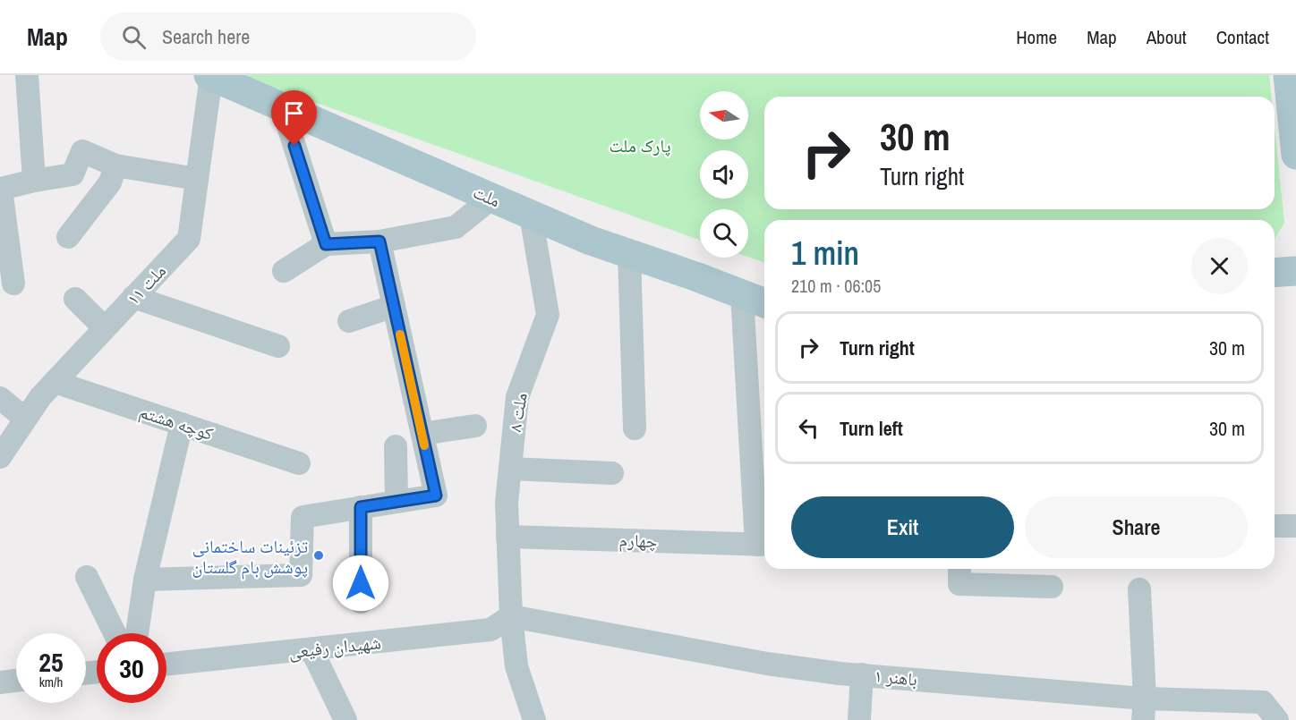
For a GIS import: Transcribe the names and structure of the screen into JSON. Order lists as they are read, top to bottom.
{
  "streets": {
    "main road": ["ملت"],
    "street": [
      "۱۱ ملت",
      "۸ ملت",
      "کوچه هشتم",
      "چهارم",
      "شهیدان رفیعی",
      "باهنر ۱"
    ]
  },
  "crossings": [
    ["ملت", "۱۱ ملت"],
    ["ملت", "۸ ملت"],
    ["۱۱ ملت", "کوچه هشتم"],
    ["۸ ملت", "چهارم"],
    ["۸ ملت", "شهیدان رفیعی"],
    ["۸ ملت", "باهنر ۱"],
    ["شهیدان رفیعی", "باهنر ۱"]
  ],
  "parks": ["پارک ملت"],
  "places": ["تزئینات ساختمانی پوشش بام گلستان"],
  "north": "left",
  "page": {
    "header": "Map",
    "search": "Search here",
    "nav": [
      "Home",
      "Map",
      "About",
      "Contact"
    ],
    "turn": ["30 m", "Turn right"],
    "heading": ["1 min", "210 m · 06:05"],
    "list": [
      {
        "name": "Turn right",
        "value": "30 m"
      },
      {
        "name": "Turn left",
        "value": "30 m"
      }
    ],
    "buttons": ["Exit", "Share"],
    "speed": "25 km/h",
    "limit": "30"
  }
}
